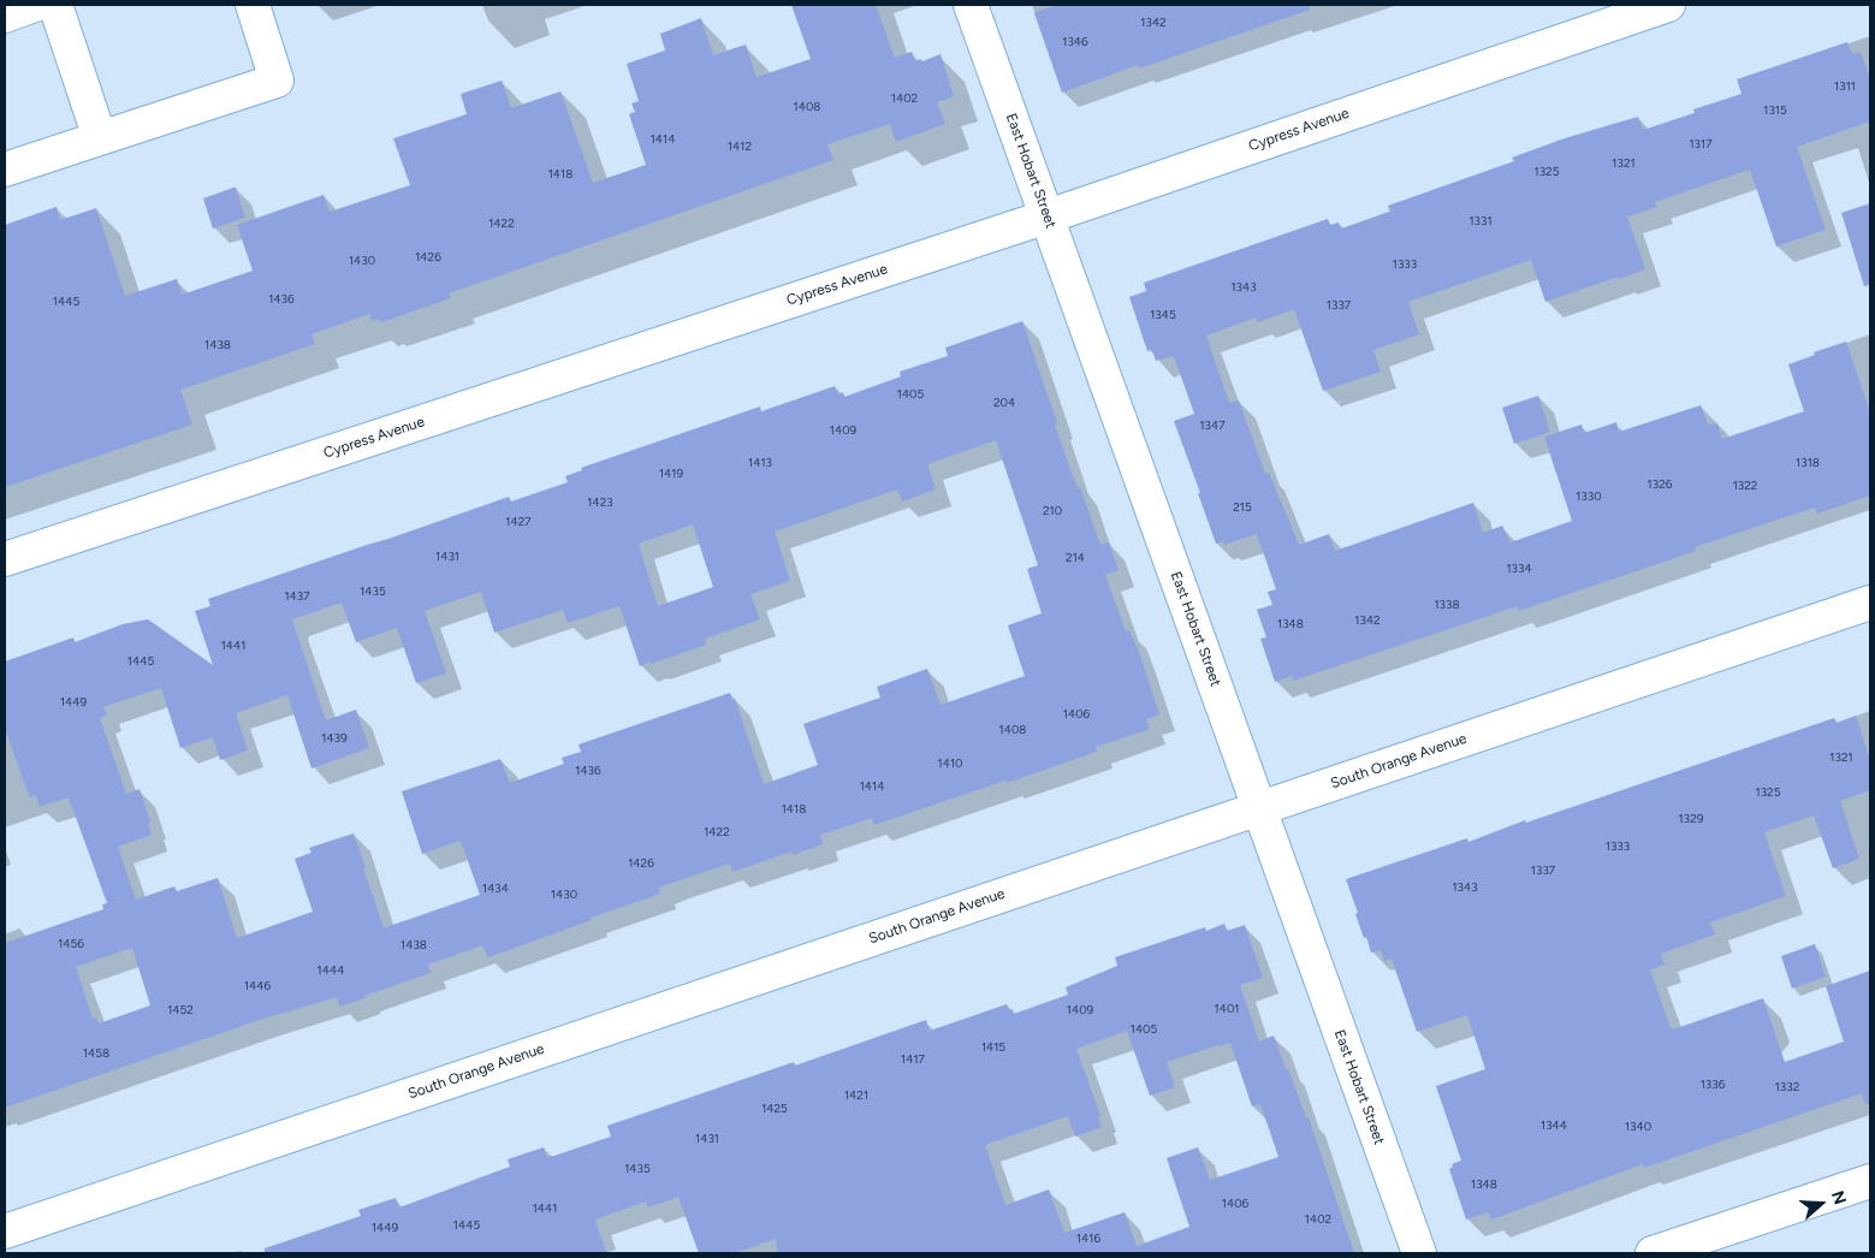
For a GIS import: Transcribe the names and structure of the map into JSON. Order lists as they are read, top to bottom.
{
  "streets": {
    "street": ["Cypress Avenue", "East Hobart Street", "South Orange Avenue"]
  },
  "crossings": [
    ["Cypress Avenue", "East Hobart Street"],
    ["East Hobart Street", "South Orange Avenue"]
  ],
  "house_numbers": [
    "1342",
    "1346",
    "1311",
    "1402",
    "1408",
    "1315",
    "1414",
    "1317",
    "1412",
    "1321",
    "1325",
    "1418",
    "1331",
    "1422",
    "1426",
    "1430",
    "1333",
    "1343",
    "1436",
    "1445",
    "1337",
    "1345",
    "1438",
    "1405",
    "204",
    "1347",
    "1409",
    "1413",
    "1318",
    "1419",
    "1326",
    "1322",
    "1330",
    "1423",
    "215",
    "210",
    "1427",
    "1431",
    "214",
    "1334",
    "1435",
    "1437",
    "1338",
    "1342",
    "1348",
    "1441",
    "1445",
    "1449",
    "1406",
    "1408",
    "1439",
    "1321",
    "1410",
    "1436",
    "1414",
    "1325",
    "1418",
    "1329",
    "1422",
    "1333",
    "1426",
    "1337",
    "1343",
    "1434",
    "1430",
    "1456",
    "1438",
    "1444",
    "1446",
    "1401",
    "1452",
    "1409",
    "1405",
    "1415",
    "1458",
    "1417",
    "1336",
    "1332",
    "1421",
    "1425",
    "1344",
    "1340",
    "1431",
    "1435",
    "1348",
    "1406",
    "1441",
    "1402",
    "1445",
    "1449",
    "1416"
  ],
  "north": "right"
}
